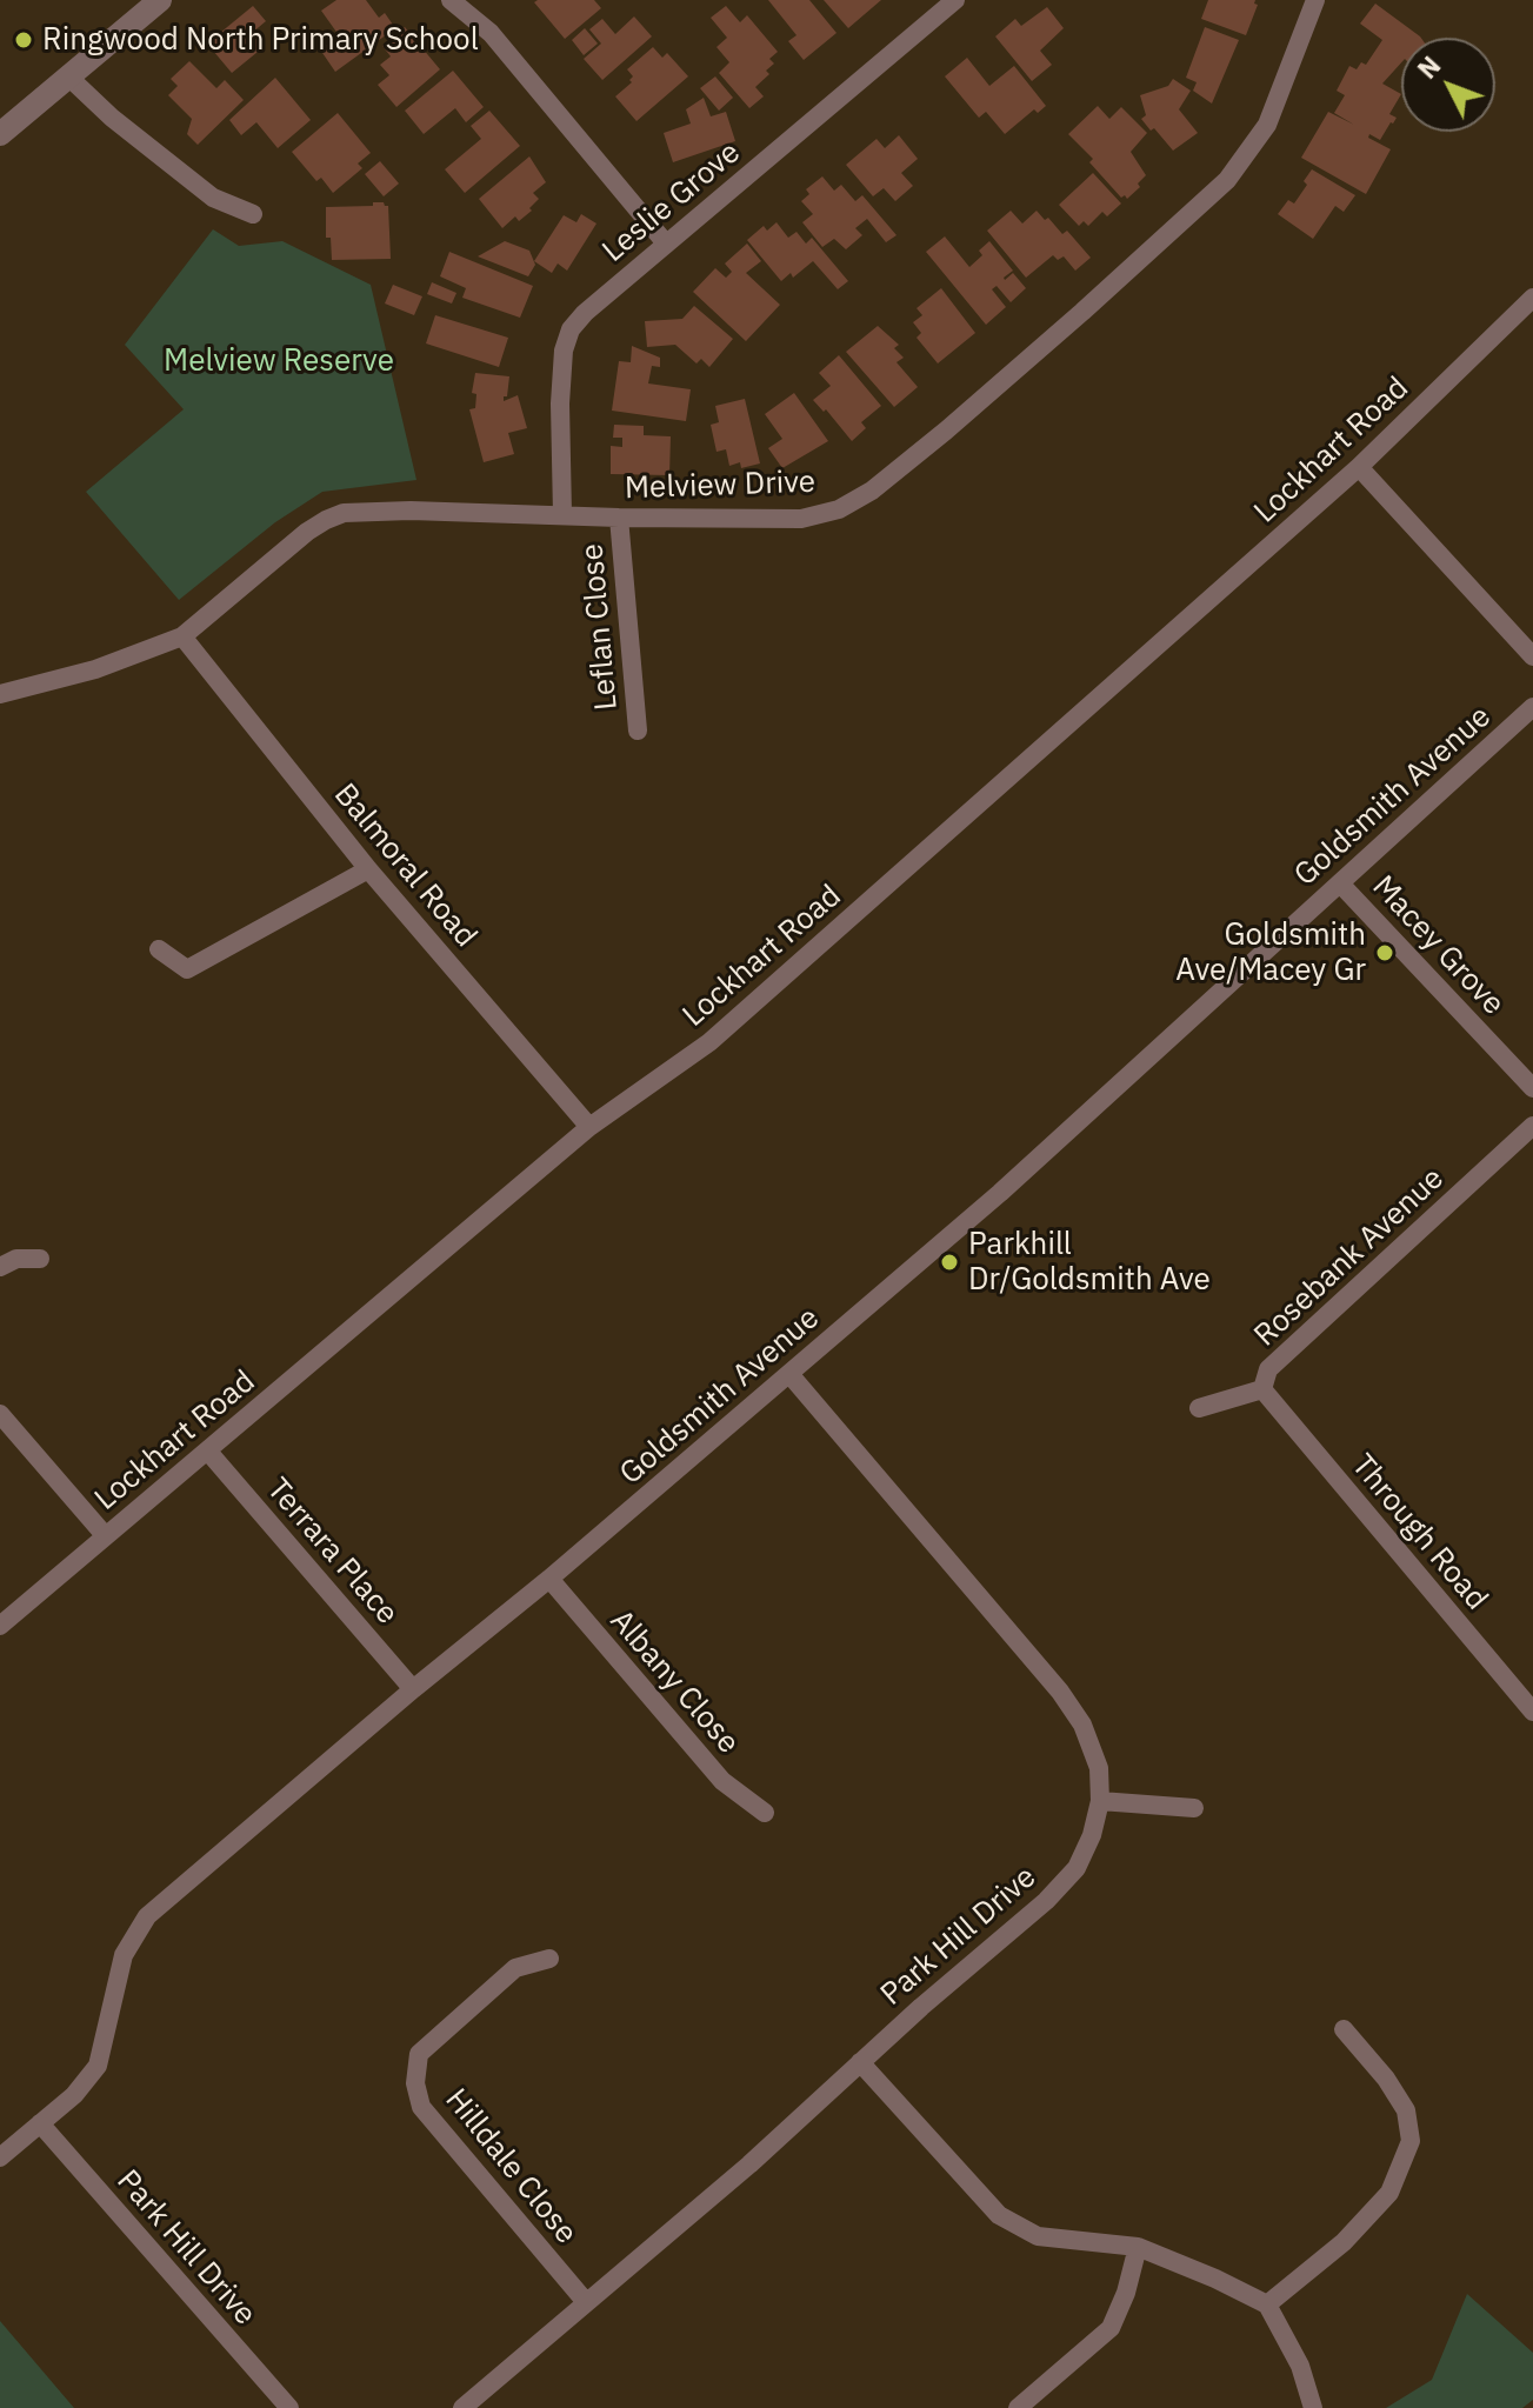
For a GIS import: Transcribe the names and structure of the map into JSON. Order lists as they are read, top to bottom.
{
  "streets": {
    "street": [
      "Leslie Grove",
      "Lockhart Road",
      "Melview Drive",
      "Leflan Close",
      "Goldsmith Avenue",
      "Balmoral Road",
      "Macey Grove",
      "Rosebank Avenue",
      "Through Road",
      "Terrara Place",
      "Albany Close",
      "Park Hill Drive",
      "Hilldale Close"
    ]
  },
  "crossings": [
    ["Leslie Grove", "Melview Drive"],
    ["Lockhart Road", "Balmoral Road"],
    ["Lockhart Road", "Terrara Place"],
    ["Melview Drive", "Leflan Close"],
    ["Melview Drive", "Balmoral Road"],
    ["Goldsmith Avenue", "Macey Grove"],
    ["Goldsmith Avenue", "Terrara Place"],
    ["Goldsmith Avenue", "Albany Close"],
    ["Goldsmith Avenue", "Park Hill Drive"],
    ["Rosebank Avenue", "Through Road"],
    ["Park Hill Drive", "Hilldale Close"]
  ],
  "parks": ["Melview Reserve"],
  "places": ["Ringwood North Primary School", "Goldsmith Ave/Macey Gr", "Parkhill Dr/Goldsmith Ave"],
  "north": "top left"
}
